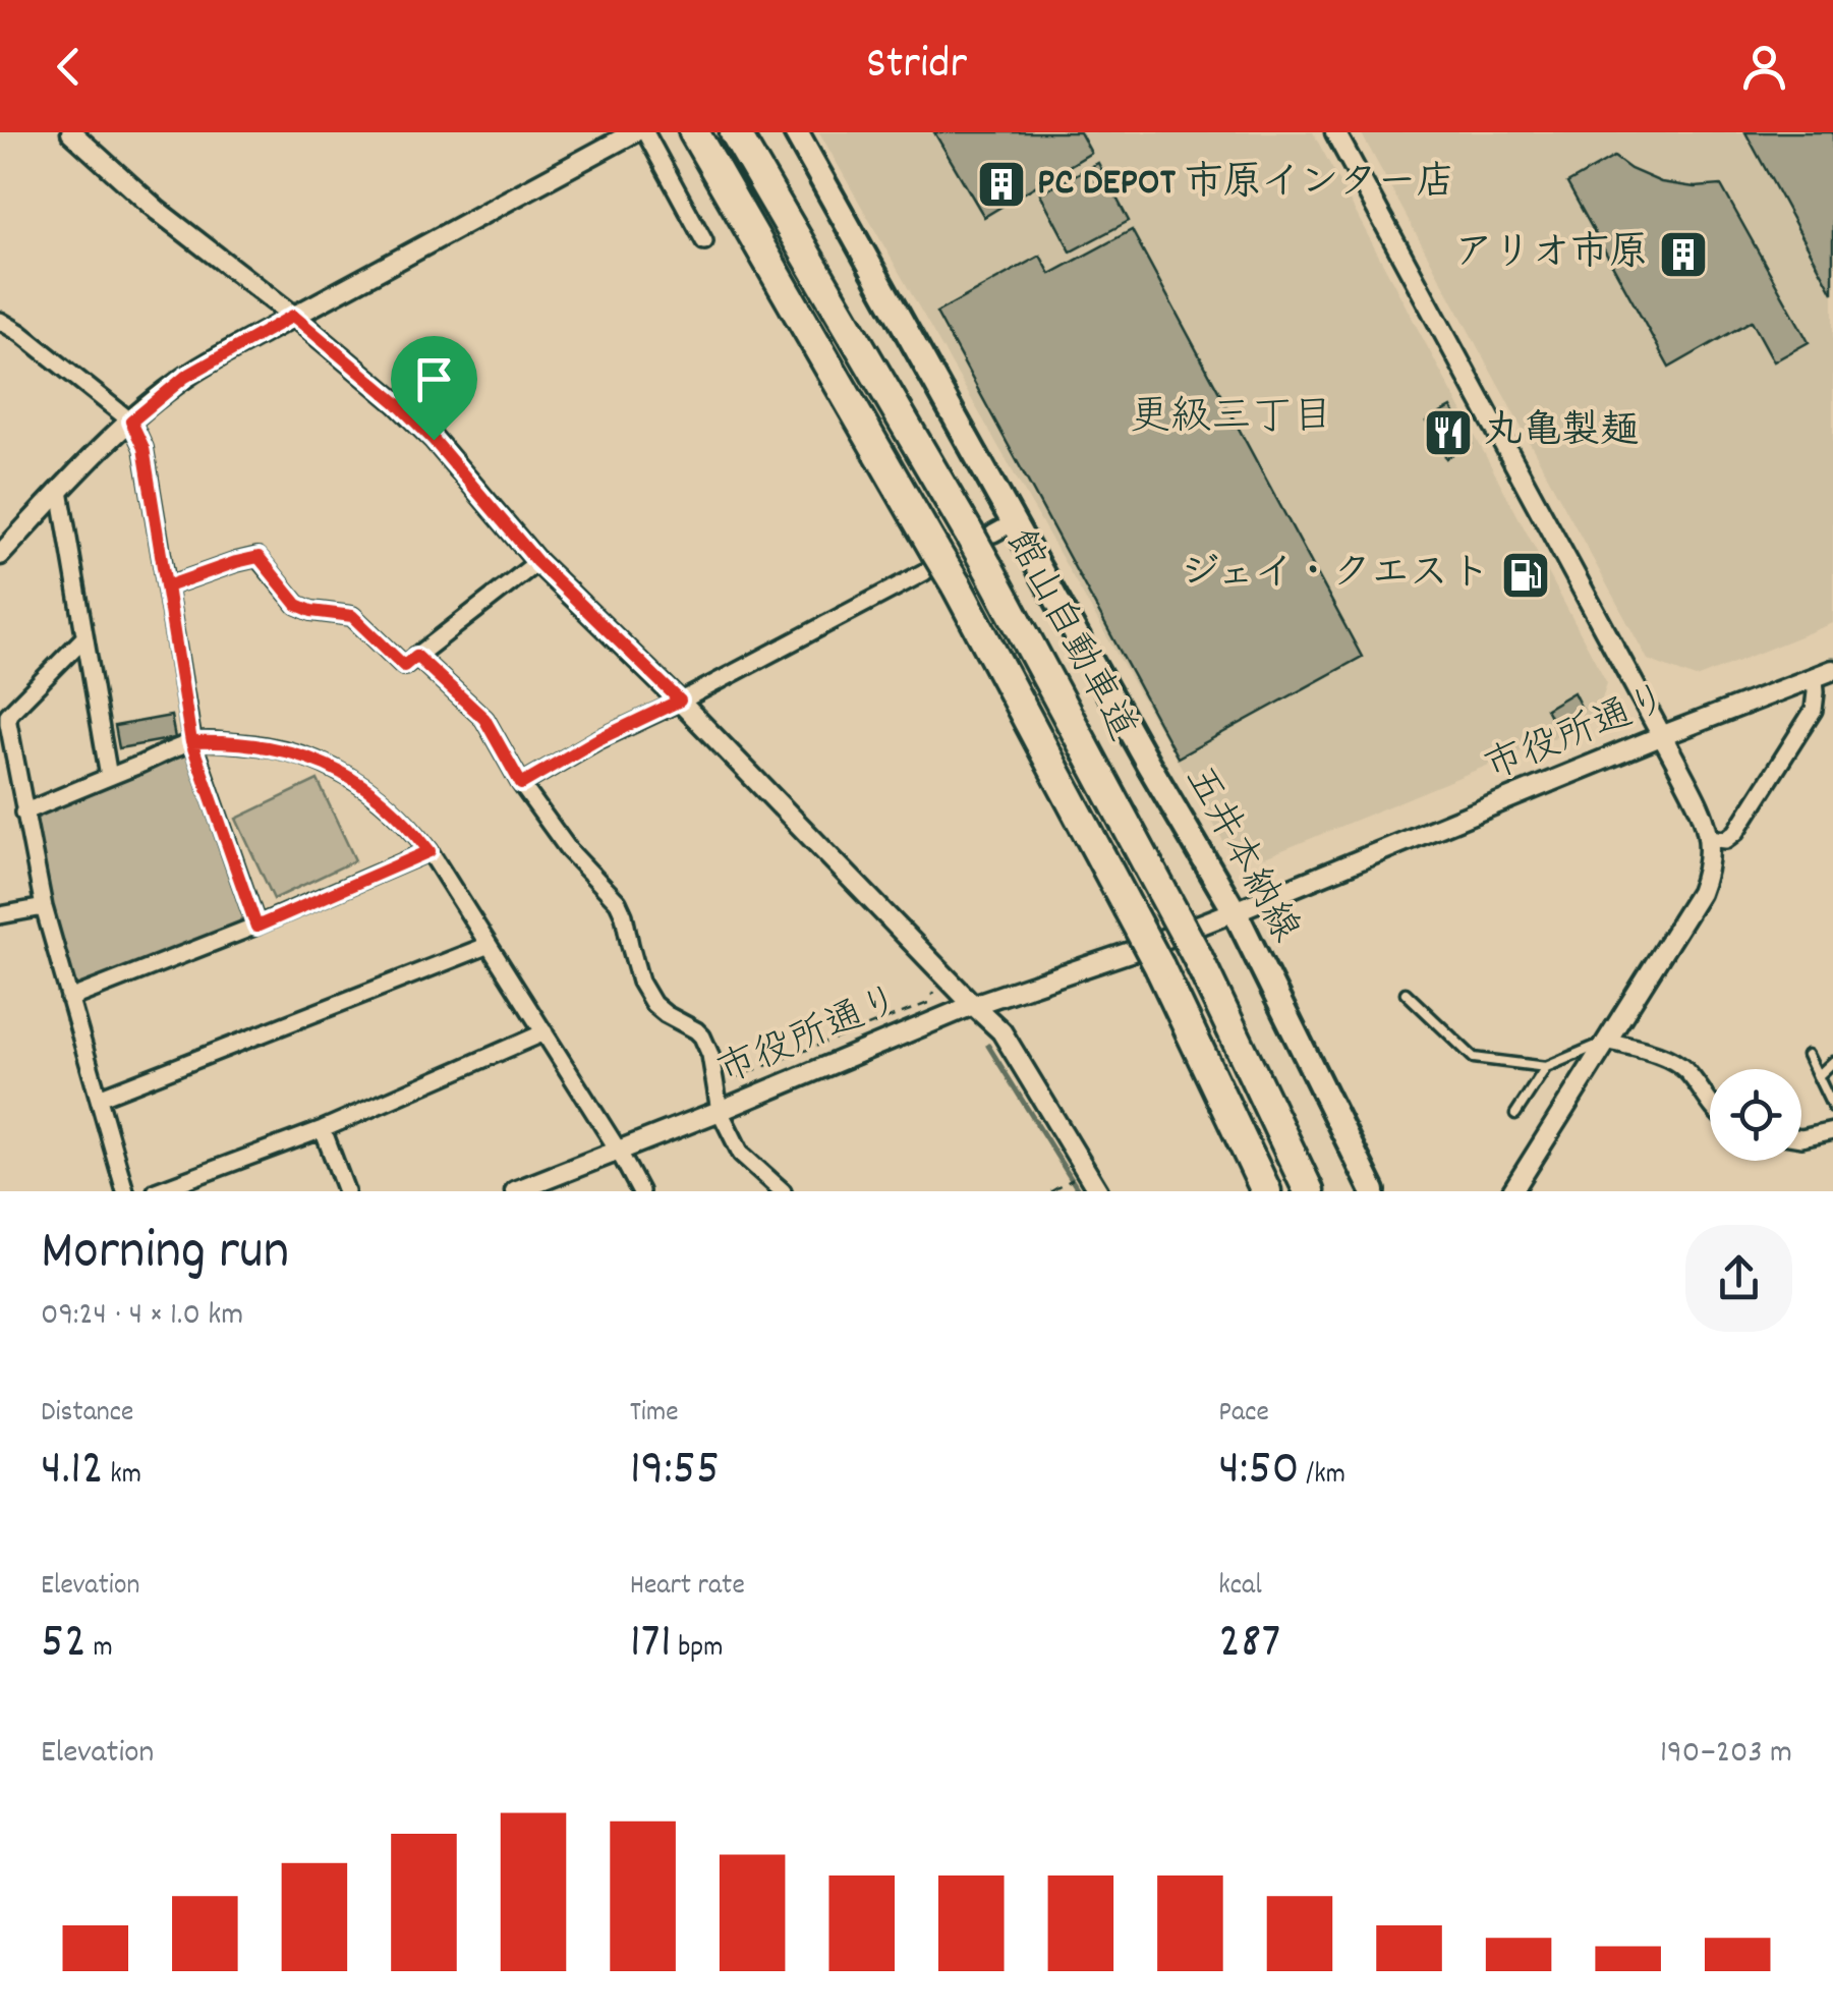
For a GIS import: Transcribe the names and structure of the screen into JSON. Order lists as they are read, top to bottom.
{
  "streets": {
    "highway": ["館山自動車道"],
    "main road": ["五井本納線"],
    "street": ["市役所通り"]
  },
  "crossings": [
    ["館山自動車道", "五井本納線"],
    ["市役所通り", "五井本納線"]
  ],
  "districts": ["更級三丁目"],
  "places": {
    "building": ["PC DEPOT 市原インター店", "アリオ市原"],
    "restaurant": ["丸亀製麺"],
    "fuel station": ["ジェイ・クエスト"]
  },
  "page": {
    "header": "Stridr",
    "heading": ["Morning run", "09:24 · 4 × 1.0 km"],
    "stats": [
      ["Distance", "4.12 km"],
      ["Time", "19:55"],
      ["Pace", "4:50 /km"],
      ["Elevation", "52 m"],
      ["Heart rate", "171 bpm"],
      ["kcal", "287"]
    ],
    "chart": ["Elevation", "190–203 m"]
  }
}
